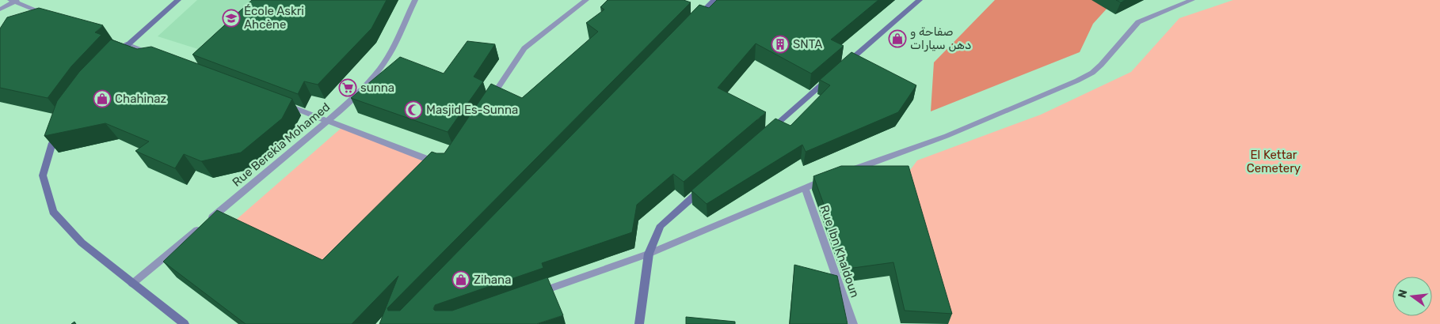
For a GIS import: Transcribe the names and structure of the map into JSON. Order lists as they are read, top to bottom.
{
  "streets": {
    "street": ["Rue Berekia Mohamed", "Rue Ibn Khaldoun"]
  },
  "parks": ["El Kettar Cemetery"],
  "places": {
    "school or university": ["École Askri Ahcène"],
    "shop": ["صفاحة و دهن سيارات", "Chahinaz", "Zihana"],
    "building": ["SNTA"],
    "supermarket": ["sunna"],
    "mosque": ["Masjid Es-Sunna"]
  },
  "north": "left"
}
